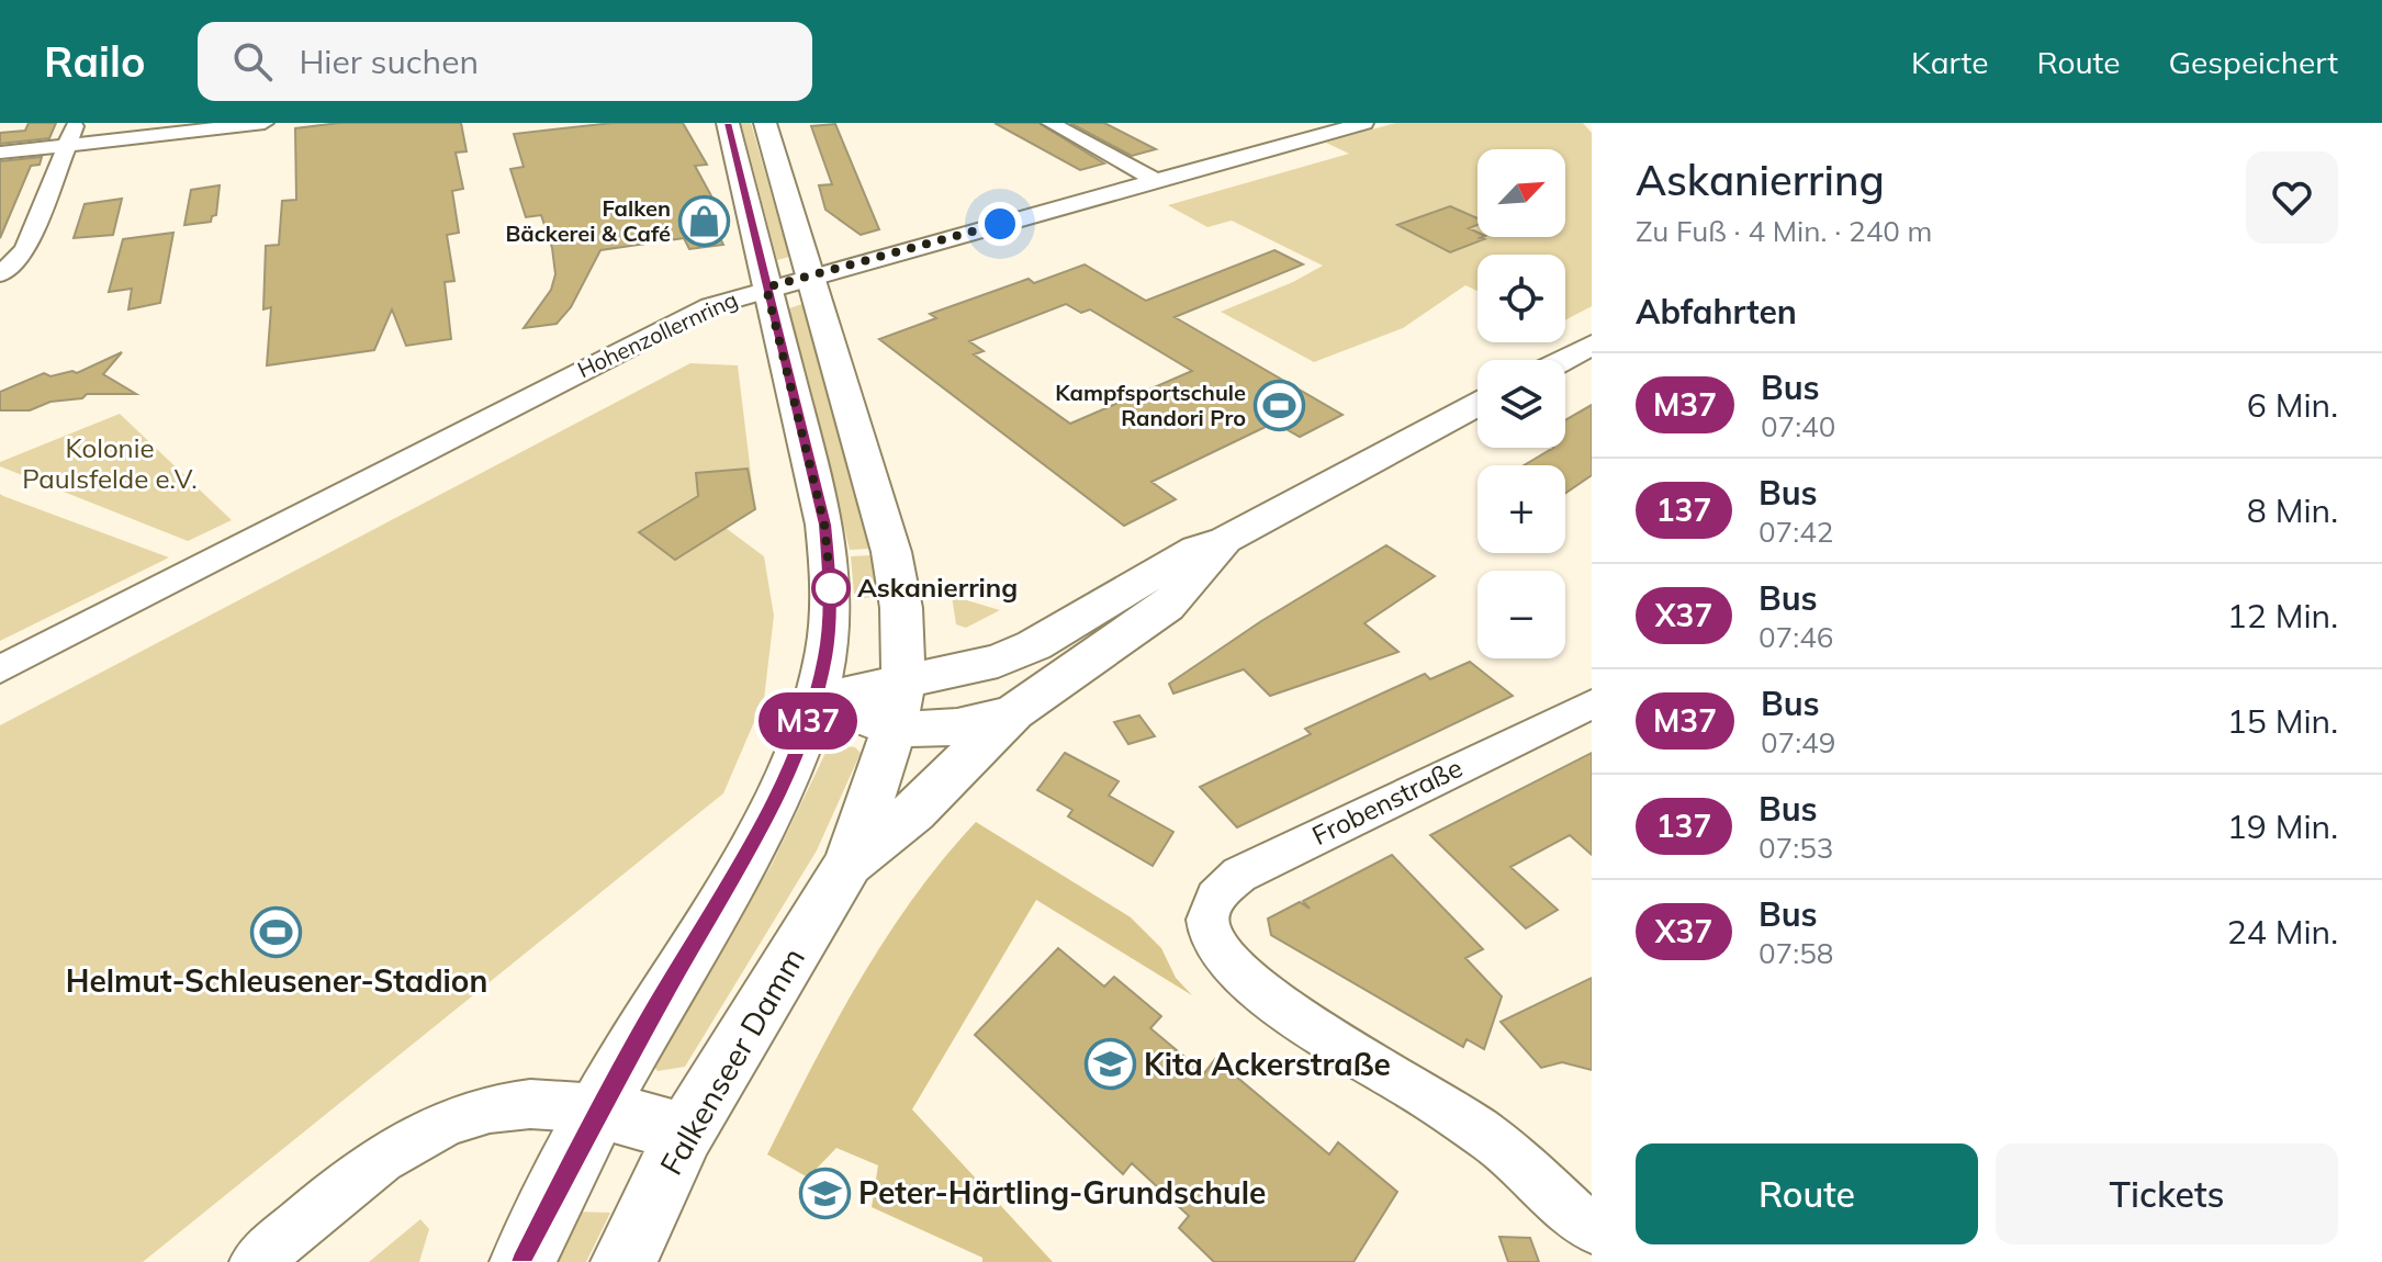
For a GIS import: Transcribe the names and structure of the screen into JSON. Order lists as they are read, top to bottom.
{
  "streets": {
    "main road": ["Falkenseer Damm"],
    "street": ["Hohenzollernring", "Frobenstraße"]
  },
  "parks": ["Kolonie Paulsfelde e.V."],
  "places": {
    "shop": ["Falken Bäckerei & Café"],
    "sports": ["Kampfsportschule Randori Pro", "Helmut-Schleusener-Stadion"],
    "other": ["Askanierring"],
    "school or university": ["Kita Ackerstraße", "Peter-Härtling-Grundschule"]
  },
  "lines": ["bus line M37"],
  "north": "top right",
  "page": {
    "header": "Railo",
    "search": "Hier suchen",
    "nav": ["Karte", "Route", "Gespeichert"],
    "on_map": "M37",
    "heading": [
      ["Askanierring", "Zu Fuß · 4 Min. · 240 m"],
      "Abfahrten"
    ],
    "map_buttons": ["+", "−"],
    "list": [
      {
        "mark": "M37",
        "name": "Bus",
        "note": "07:40",
        "value": "6 Min."
      },
      {
        "mark": "137",
        "name": "Bus",
        "note": "07:42",
        "value": "8 Min."
      },
      {
        "mark": "X37",
        "name": "Bus",
        "note": "07:46",
        "value": "12 Min."
      },
      {
        "mark": "M37",
        "name": "Bus",
        "note": "07:49",
        "value": "15 Min."
      },
      {
        "mark": "137",
        "name": "Bus",
        "note": "07:53",
        "value": "19 Min."
      },
      {
        "mark": "X37",
        "name": "Bus",
        "note": "07:58",
        "value": "24 Min."
      }
    ],
    "buttons": ["Route", "Tickets"]
  }
}
